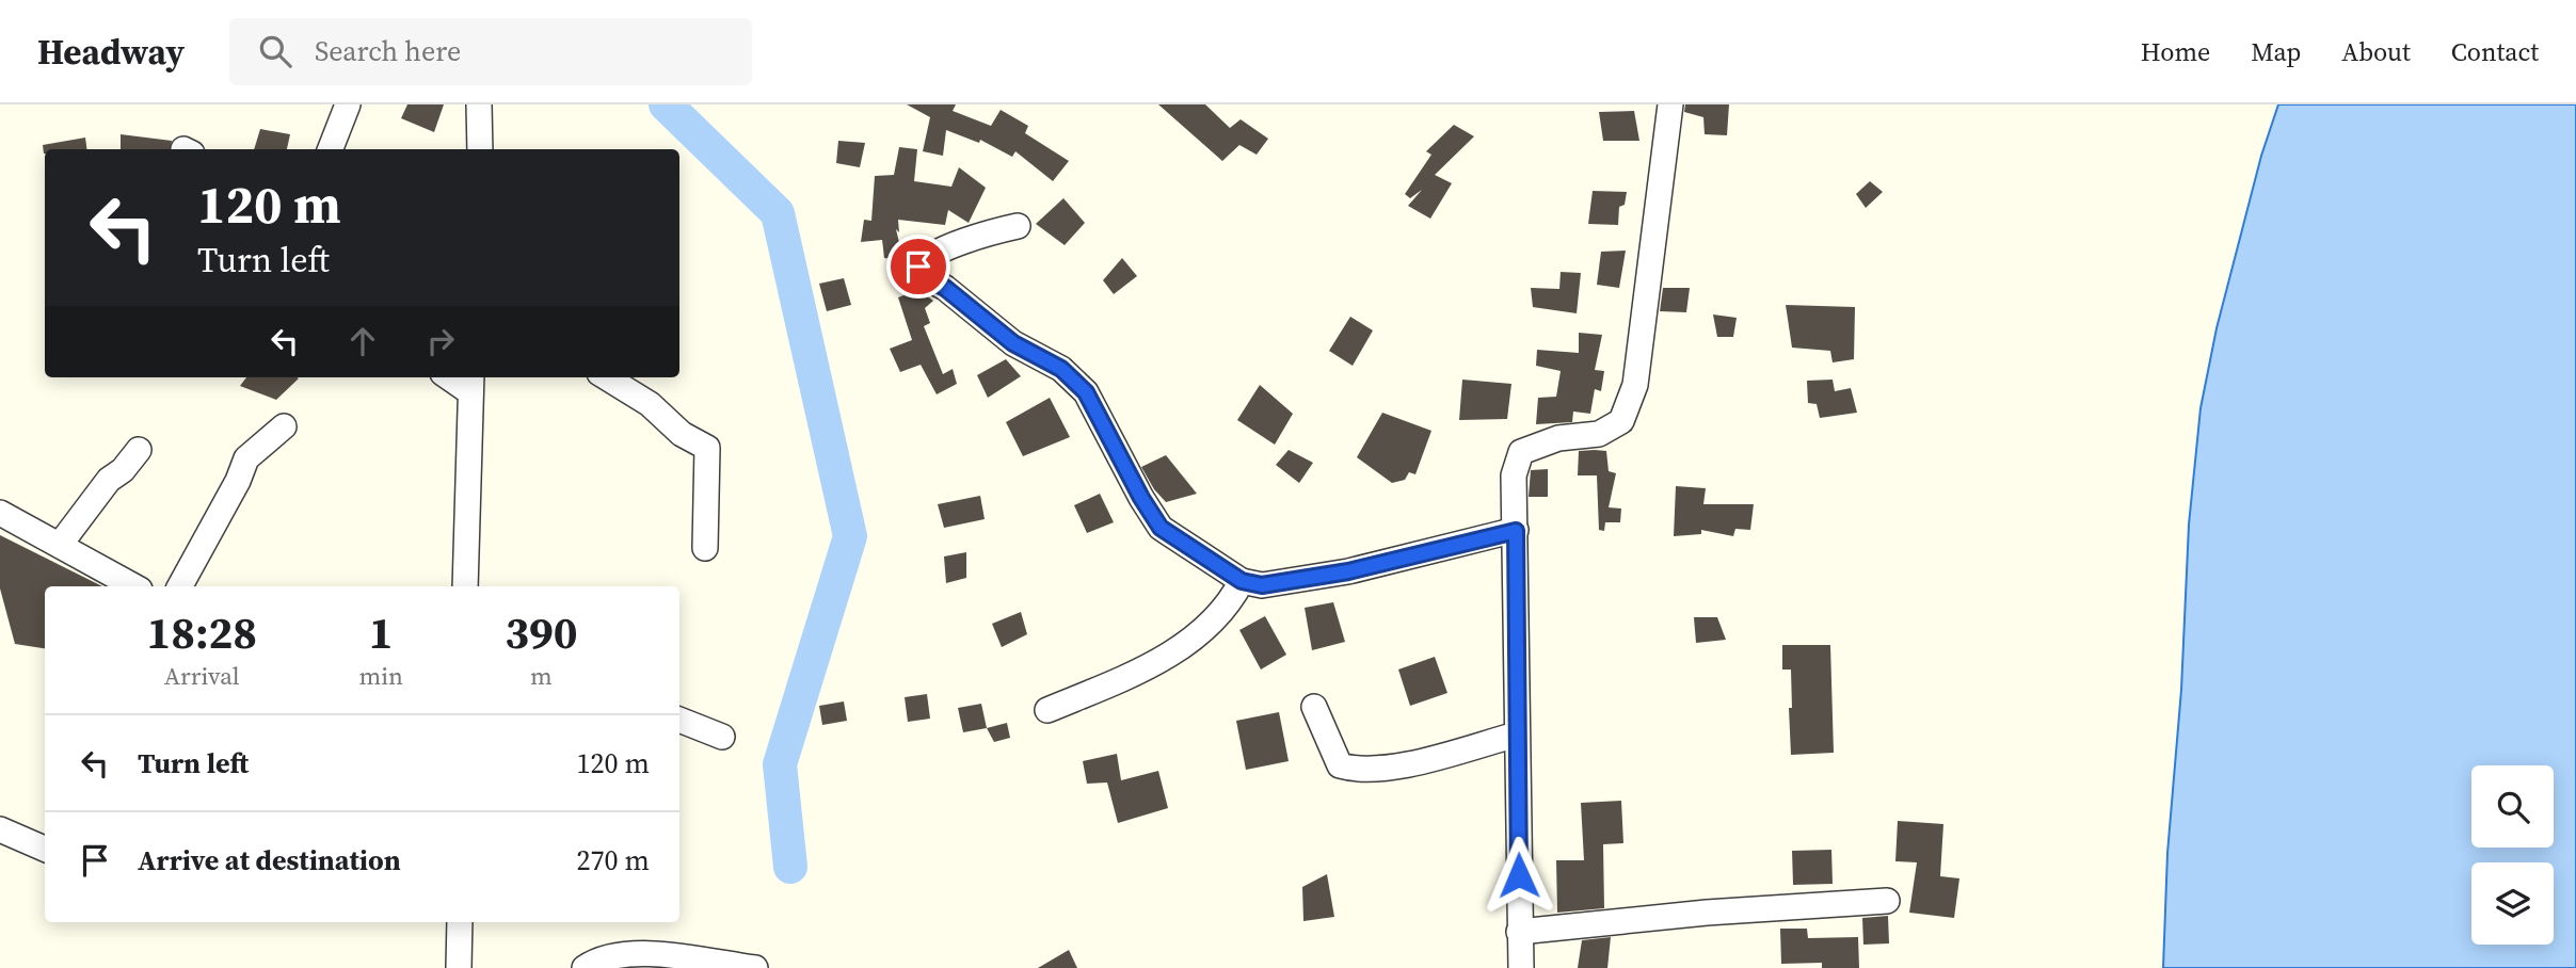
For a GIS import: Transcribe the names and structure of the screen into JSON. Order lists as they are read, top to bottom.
{
  "page": {
    "header": "Headway",
    "search": "Search here",
    "nav": [
      "Home",
      "Map",
      "About",
      "Contact"
    ],
    "turn": ["120 m", "Turn left"],
    "eta": [
      "18:28",
      "Arrival",
      "1",
      "min",
      "390",
      "m"
    ],
    "list": [
      {
        "name": "Turn left",
        "value": "120 m"
      },
      {
        "name": "Arrive at destination",
        "value": "270 m"
      }
    ]
  }
}
